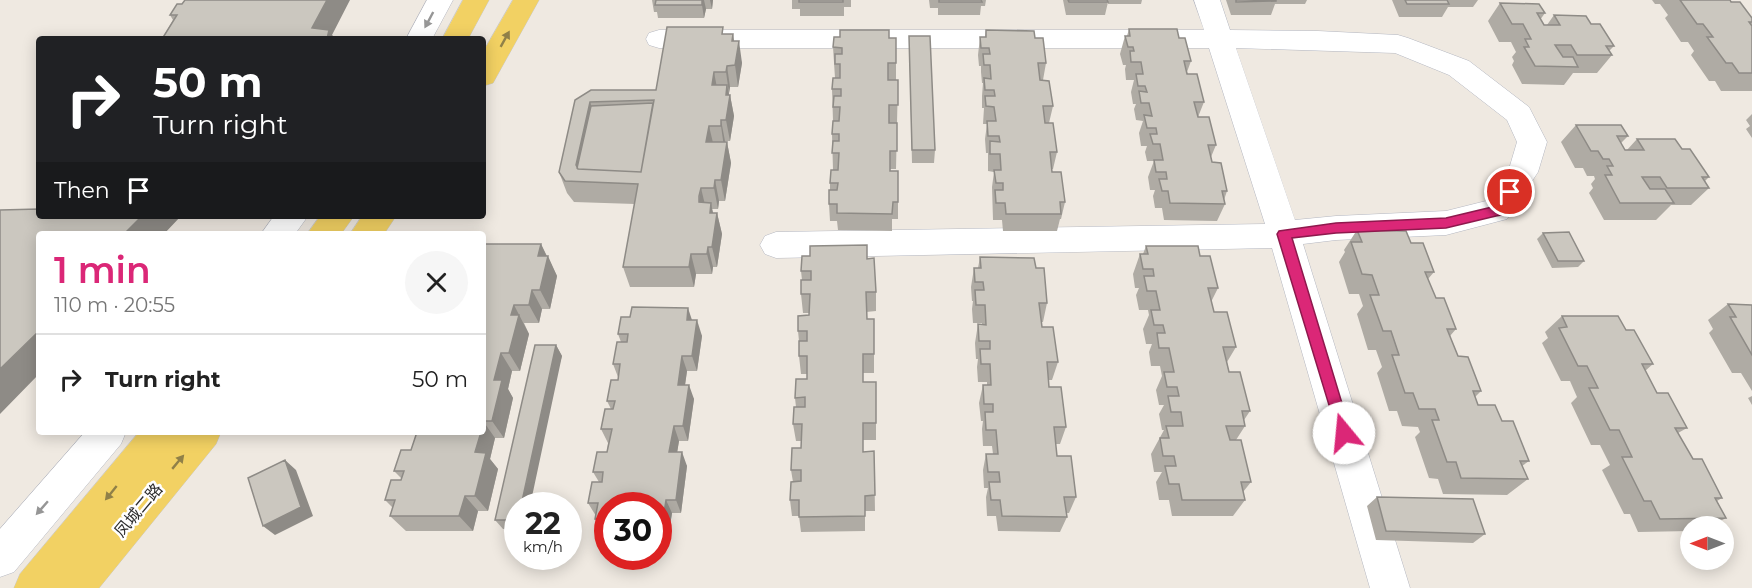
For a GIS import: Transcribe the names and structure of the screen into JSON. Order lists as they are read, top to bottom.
{
  "streets": {
    "main road": ["凤城二路"]
  },
  "north": "left",
  "page": {
    "turn": ["50 m", "Turn right"],
    "then": "Then",
    "heading": ["1 min", "110 m · 20:55"],
    "list": [
      {
        "name": "Turn right",
        "value": "50 m"
      }
    ],
    "speed": "22 km/h",
    "limit": "30"
  }
}
